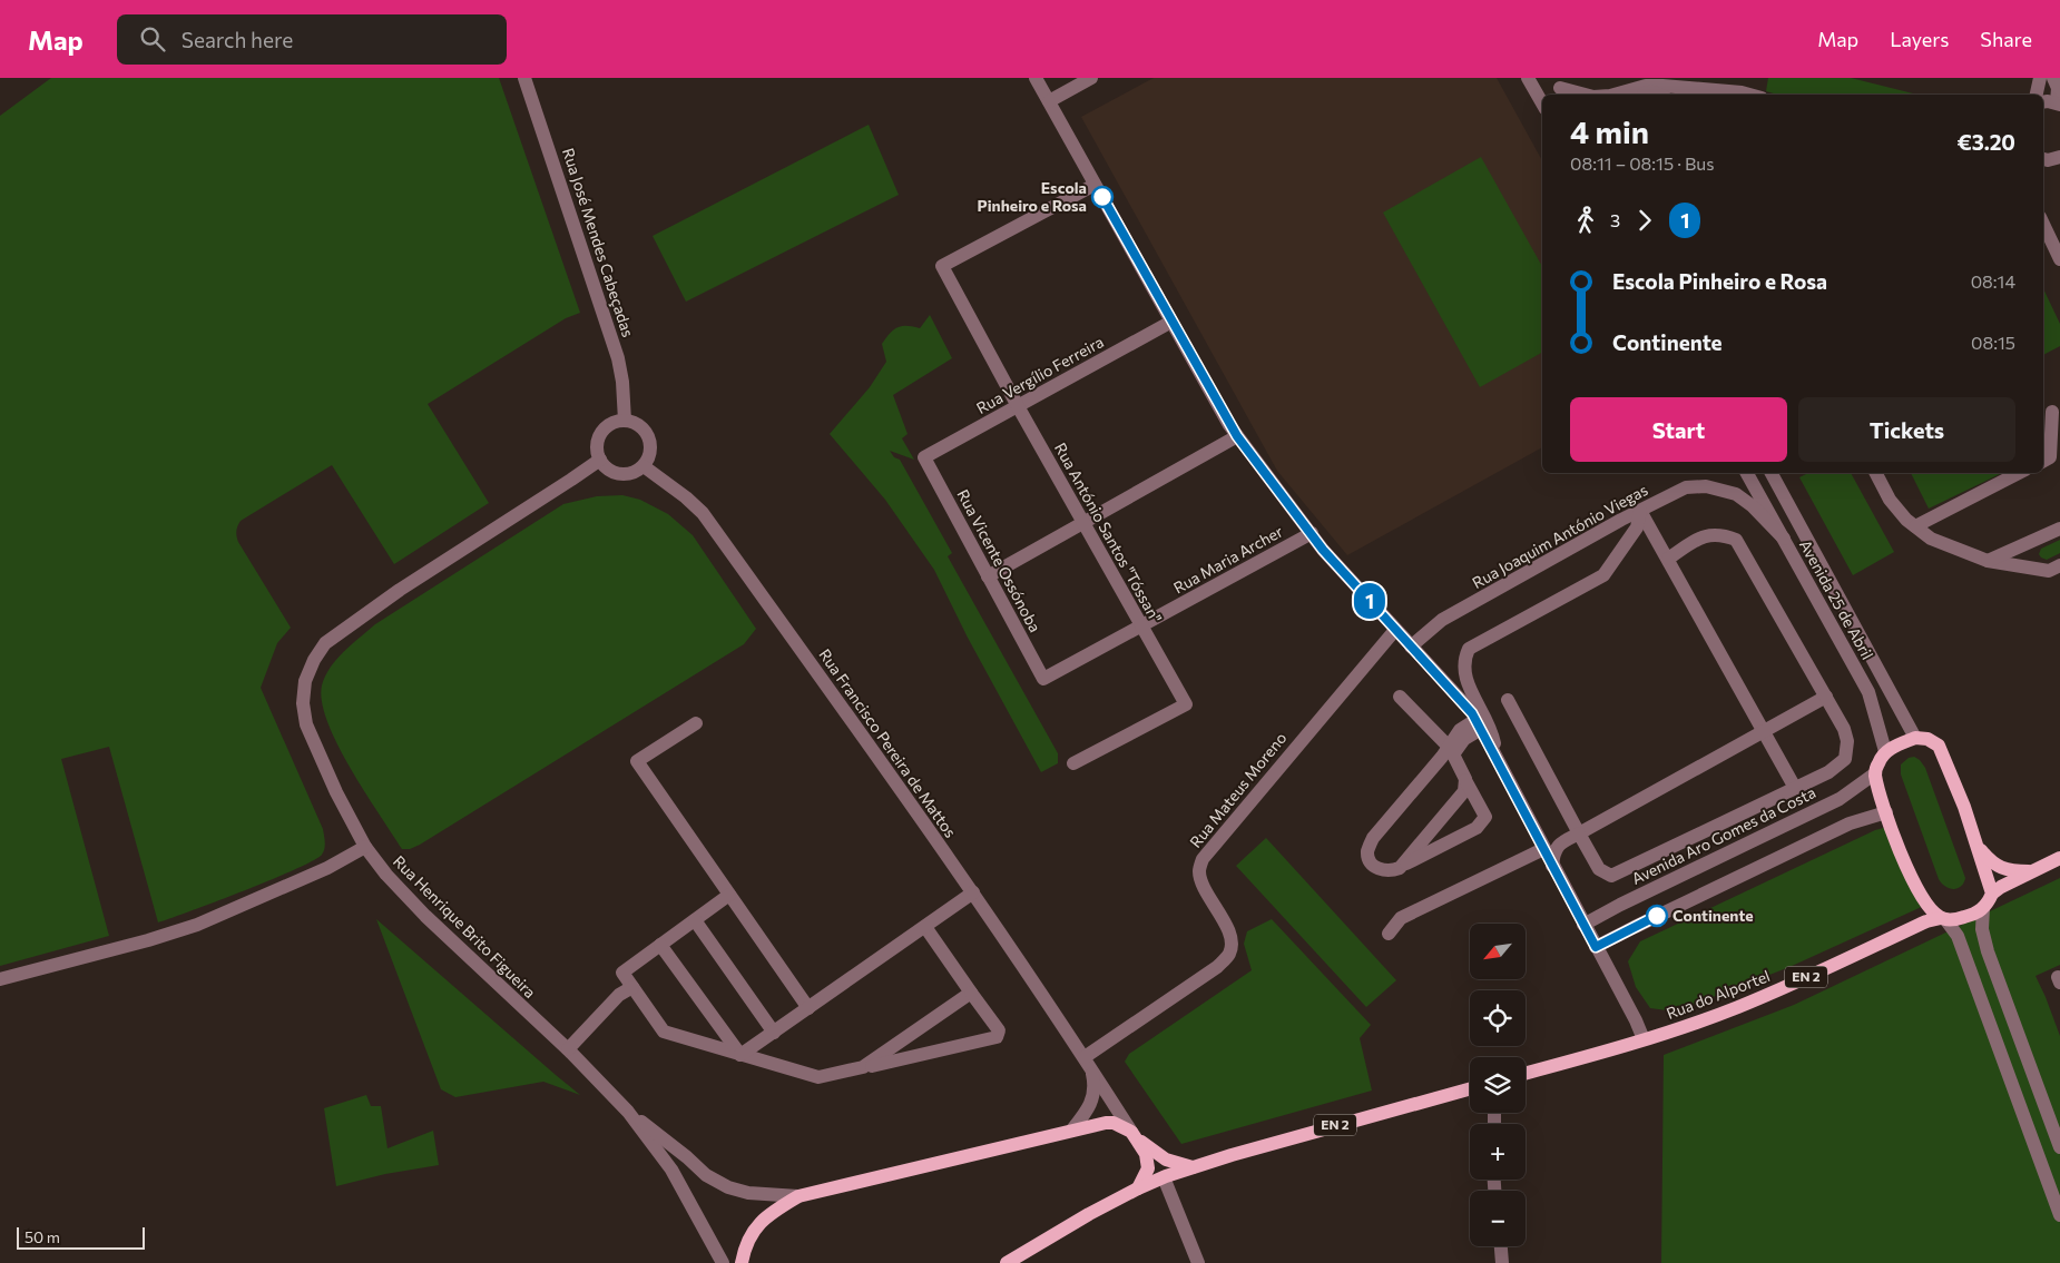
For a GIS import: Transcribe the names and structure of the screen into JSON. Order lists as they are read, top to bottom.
{
  "streets": {
    "main road": ["EN 2", "Rua do Alportel"],
    "street": [
      "Rua José Mendes Cabeçadas",
      "Rua Vergílio Ferreira",
      "Rua António Santos \"Tóssan\"",
      "Rua Joaquim António Viegas",
      "Rua Maria Archer",
      "Rua Vicente Ossónoba",
      "Avenida 25 de Abril",
      "Rua Francisco Pereira de Mattos",
      "Rua Mateus Moreno",
      "Avenida Aro Gomes da Costa",
      "Rua Henrique Brito Figueira"
    ]
  },
  "crossings": [
    ["Rua José Mendes Cabeçadas", "Rua Francisco Pereira de Mattos"],
    ["Rua José Mendes Cabeçadas", "Rua Henrique Brito Figueira"],
    ["Rua Vergílio Ferreira", "Rua António Santos \"Tóssan\""],
    ["Rua Vergílio Ferreira", "Rua Vicente Ossónoba"],
    ["Rua António Santos \"Tóssan\"", "Rua Maria Archer"],
    ["Rua Joaquim António Viegas", "Avenida 25 de Abril"],
    ["Rua Maria Archer", "Rua Vicente Ossónoba"],
    ["Rua Francisco Pereira de Mattos", "Rua Mateus Moreno"],
    ["Rua Francisco Pereira de Mattos", "Rua Henrique Brito Figueira"],
    ["EN 2", "Rua do Alportel"]
  ],
  "places": ["Escola Pinheiro e Rosa", "Continente"],
  "lines": ["bus line 1"],
  "scale_bar": "50 m",
  "north": "bottom left",
  "page": {
    "header": "Map",
    "search": "Search here",
    "nav": ["Map", "Layers", "Share"],
    "on_map": "1",
    "heading": ["4 min", "08:11 – 08:15 · Bus", "€3.20"],
    "legs": ["3", "1"],
    "list": [
      {
        "name": "Escola Pinheiro e Rosa",
        "value": "08:14"
      },
      {
        "name": "Continente",
        "value": "08:15"
      }
    ],
    "buttons": ["Start", "Tickets"],
    "map_buttons": ["+", "−"],
    "scale": "50 m"
  }
}
